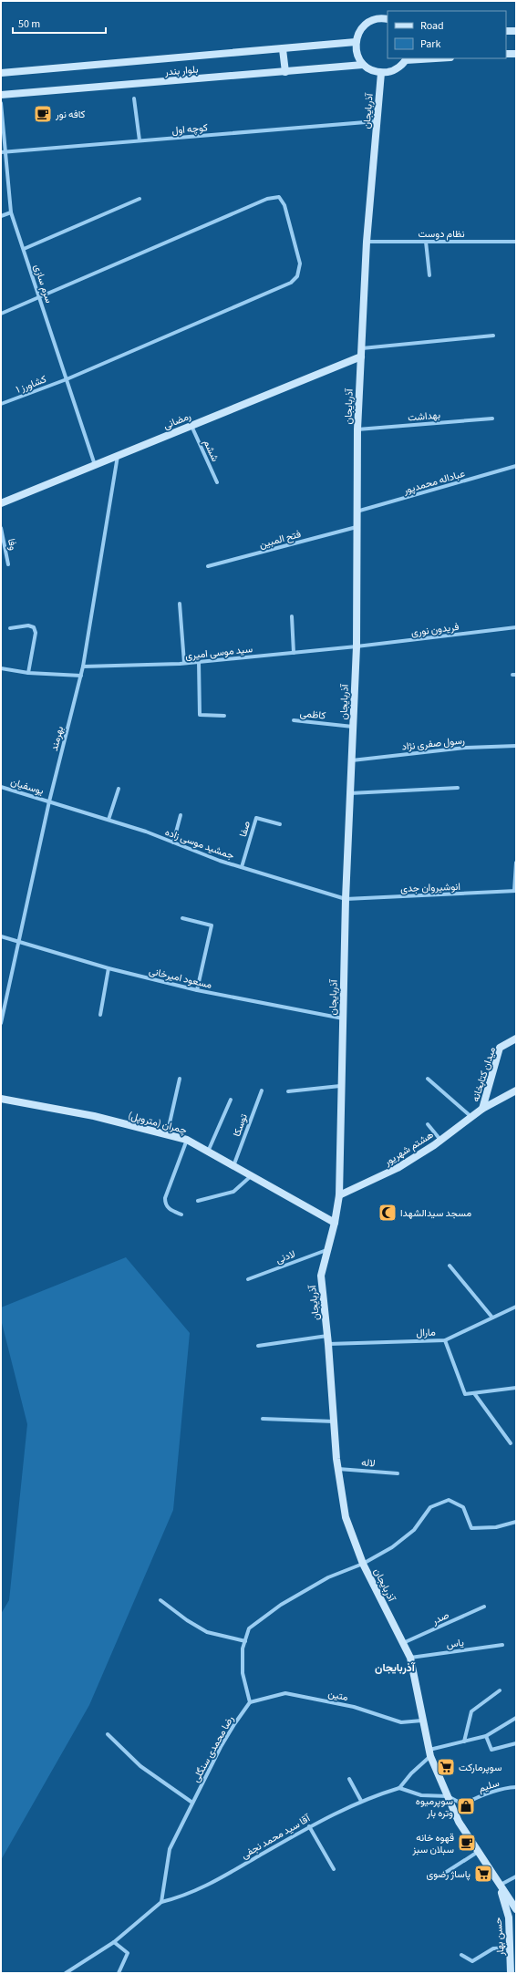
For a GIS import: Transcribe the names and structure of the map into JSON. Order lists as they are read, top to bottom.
{
  "streets": {
    "street": [
      "بلوار بندر",
      "آذربایجان",
      "کوچه اول",
      "نظام دوست",
      "سرم سازی",
      "کشاورز ۱",
      "بهداشت",
      "رمضانی",
      "ششم",
      "عباداله محمدپور",
      "فتح المبین",
      "وفا",
      "فریدون نوری",
      "سید موسی امیری",
      "کاظمی",
      "بهرمند",
      "رسول صفری نژاد",
      "یوسفیان",
      "صفا",
      "جمشید موسی زاده",
      "انوشیروان جدی",
      "مسعود امیرخانی",
      "میدان کتابخانه",
      "چمران (متروپل)",
      "توسکا",
      "هشتم شهریور",
      "لادنی",
      "مارال",
      "لاله",
      "صدر",
      "یاس",
      "متین",
      "رضا محمدی سنگلی",
      "سلیم",
      "آقا سید محمد نجفی",
      "حسن بهار"
    ]
  },
  "crossings": [
    ["آذربایجان", "کوچه اول"],
    ["آذربایجان", "نظام دوست"],
    ["آذربایجان", "بهداشت"],
    ["آذربایجان", "رمضانی"],
    ["آذربایجان", "عباداله محمدپور"],
    ["آذربایجان", "فتح المبین"],
    ["آذربایجان", "فریدون نوری"],
    ["آذربایجان", "سید موسی امیری"],
    ["آذربایجان", "کاظمی"],
    ["آذربایجان", "رسول صفری نژاد"],
    ["آذربایجان", "جمشید موسی زاده"],
    ["آذربایجان", "انوشیروان جدی"],
    ["آذربایجان", "مسعود امیرخانی"],
    ["آذربایجان", "چمران (متروپل)"],
    ["آذربایجان", "هشتم شهریور"],
    ["آذربایجان", "لادنی"],
    ["آذربایجان", "مارال"],
    ["آذربایجان", "لاله"],
    ["آذربایجان", "صدر"],
    ["آذربایجان", "یاس"],
    ["آذربایجان", "متین"],
    ["آذربایجان", "سلیم"],
    ["آذربایجان", "حسن بهار"],
    ["کوچه اول", "سرم سازی"],
    ["سرم سازی", "کشاورز ۱"],
    ["سرم سازی", "رمضانی"],
    ["رمضانی", "ششم"],
    ["رمضانی", "بهرمند"],
    ["فریدون نوری", "سید موسی امیری"],
    ["سید موسی امیری", "بهرمند"],
    ["بهرمند", "یوسفیان"],
    ["بهرمند", "جمشید موسی زاده"],
    ["بهرمند", "مسعود امیرخانی"],
    ["یوسفیان", "جمشید موسی زاده"],
    ["صفا", "جمشید موسی زاده"],
    ["جمشید موسی زاده", "انوشیروان جدی"],
    ["میدان کتابخانه", "هشتم شهریور"],
    ["چمران (متروپل)", "توسکا"],
    ["متین", "رضا محمدی سنگلی"],
    ["رضا محمدی سنگلی", "آقا سید محمد نجفی"]
  ],
  "districts": ["آذربایجان"],
  "places": {
    "cafe": ["کافه نور", "قهوه خانه سبلان سبز"],
    "mosque": ["مسجد سیدالشهدا"],
    "supermarket": ["سوپرمارکت", "پاساژ رضوی"],
    "shop": ["سوپرمیوه وتره بار"]
  },
  "legend": ["Road", "Park"],
  "scale_bar": "50 m"
}
